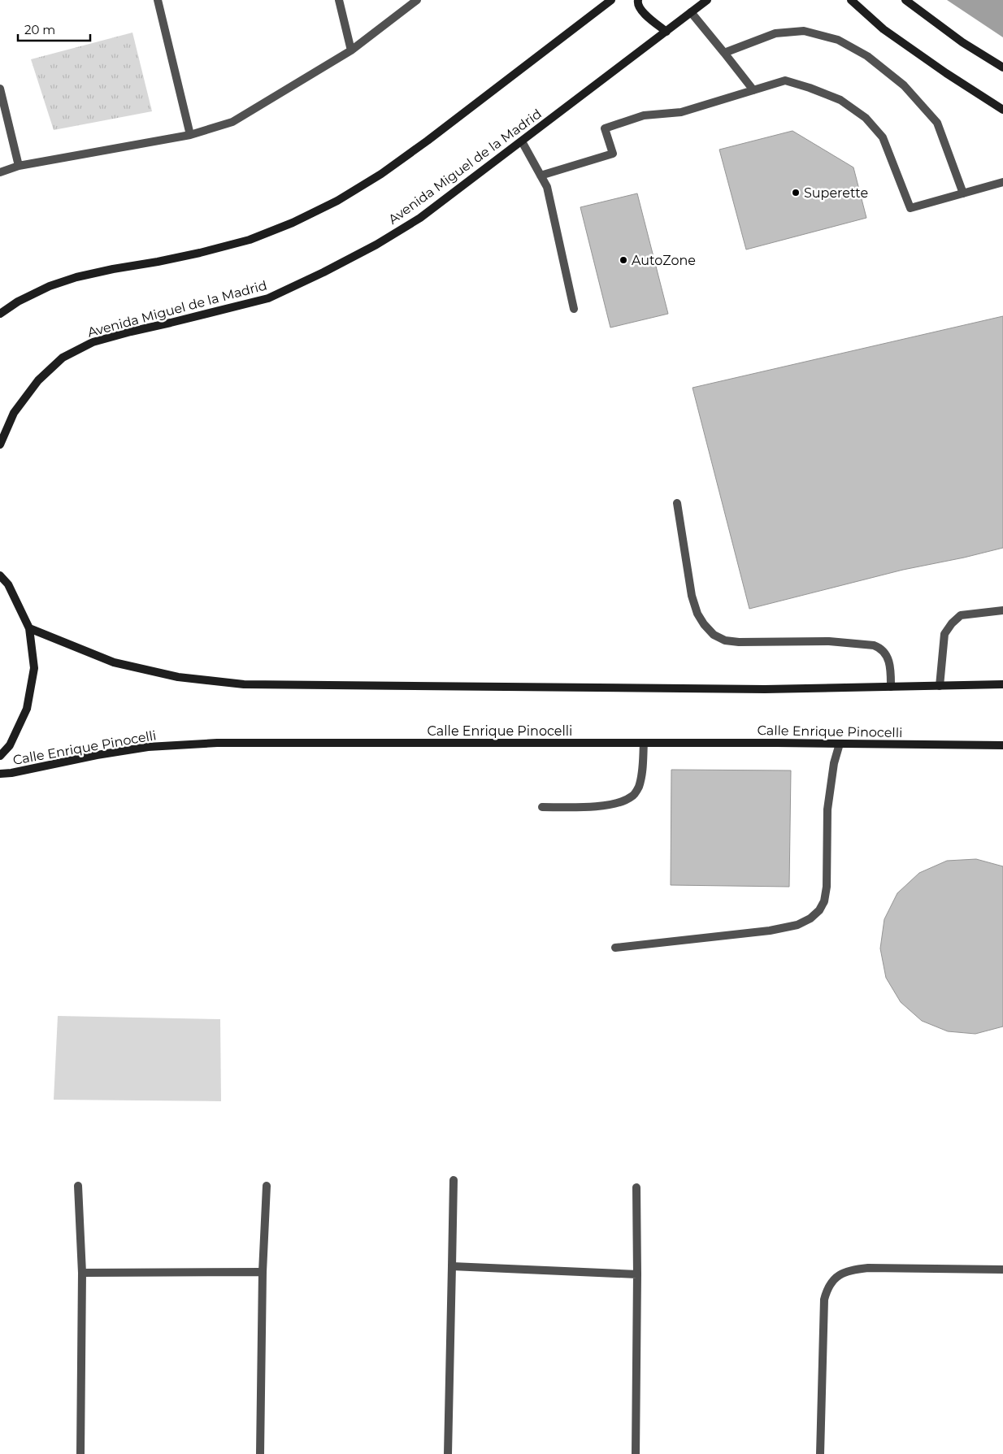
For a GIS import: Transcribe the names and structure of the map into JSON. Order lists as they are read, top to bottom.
{
  "streets": {
    "main road": ["Avenida Miguel de la Madrid", "Calle Enrique Pinocelli"]
  },
  "places": ["Superette", "AutoZone"],
  "scale_bar": "20 m"
}
